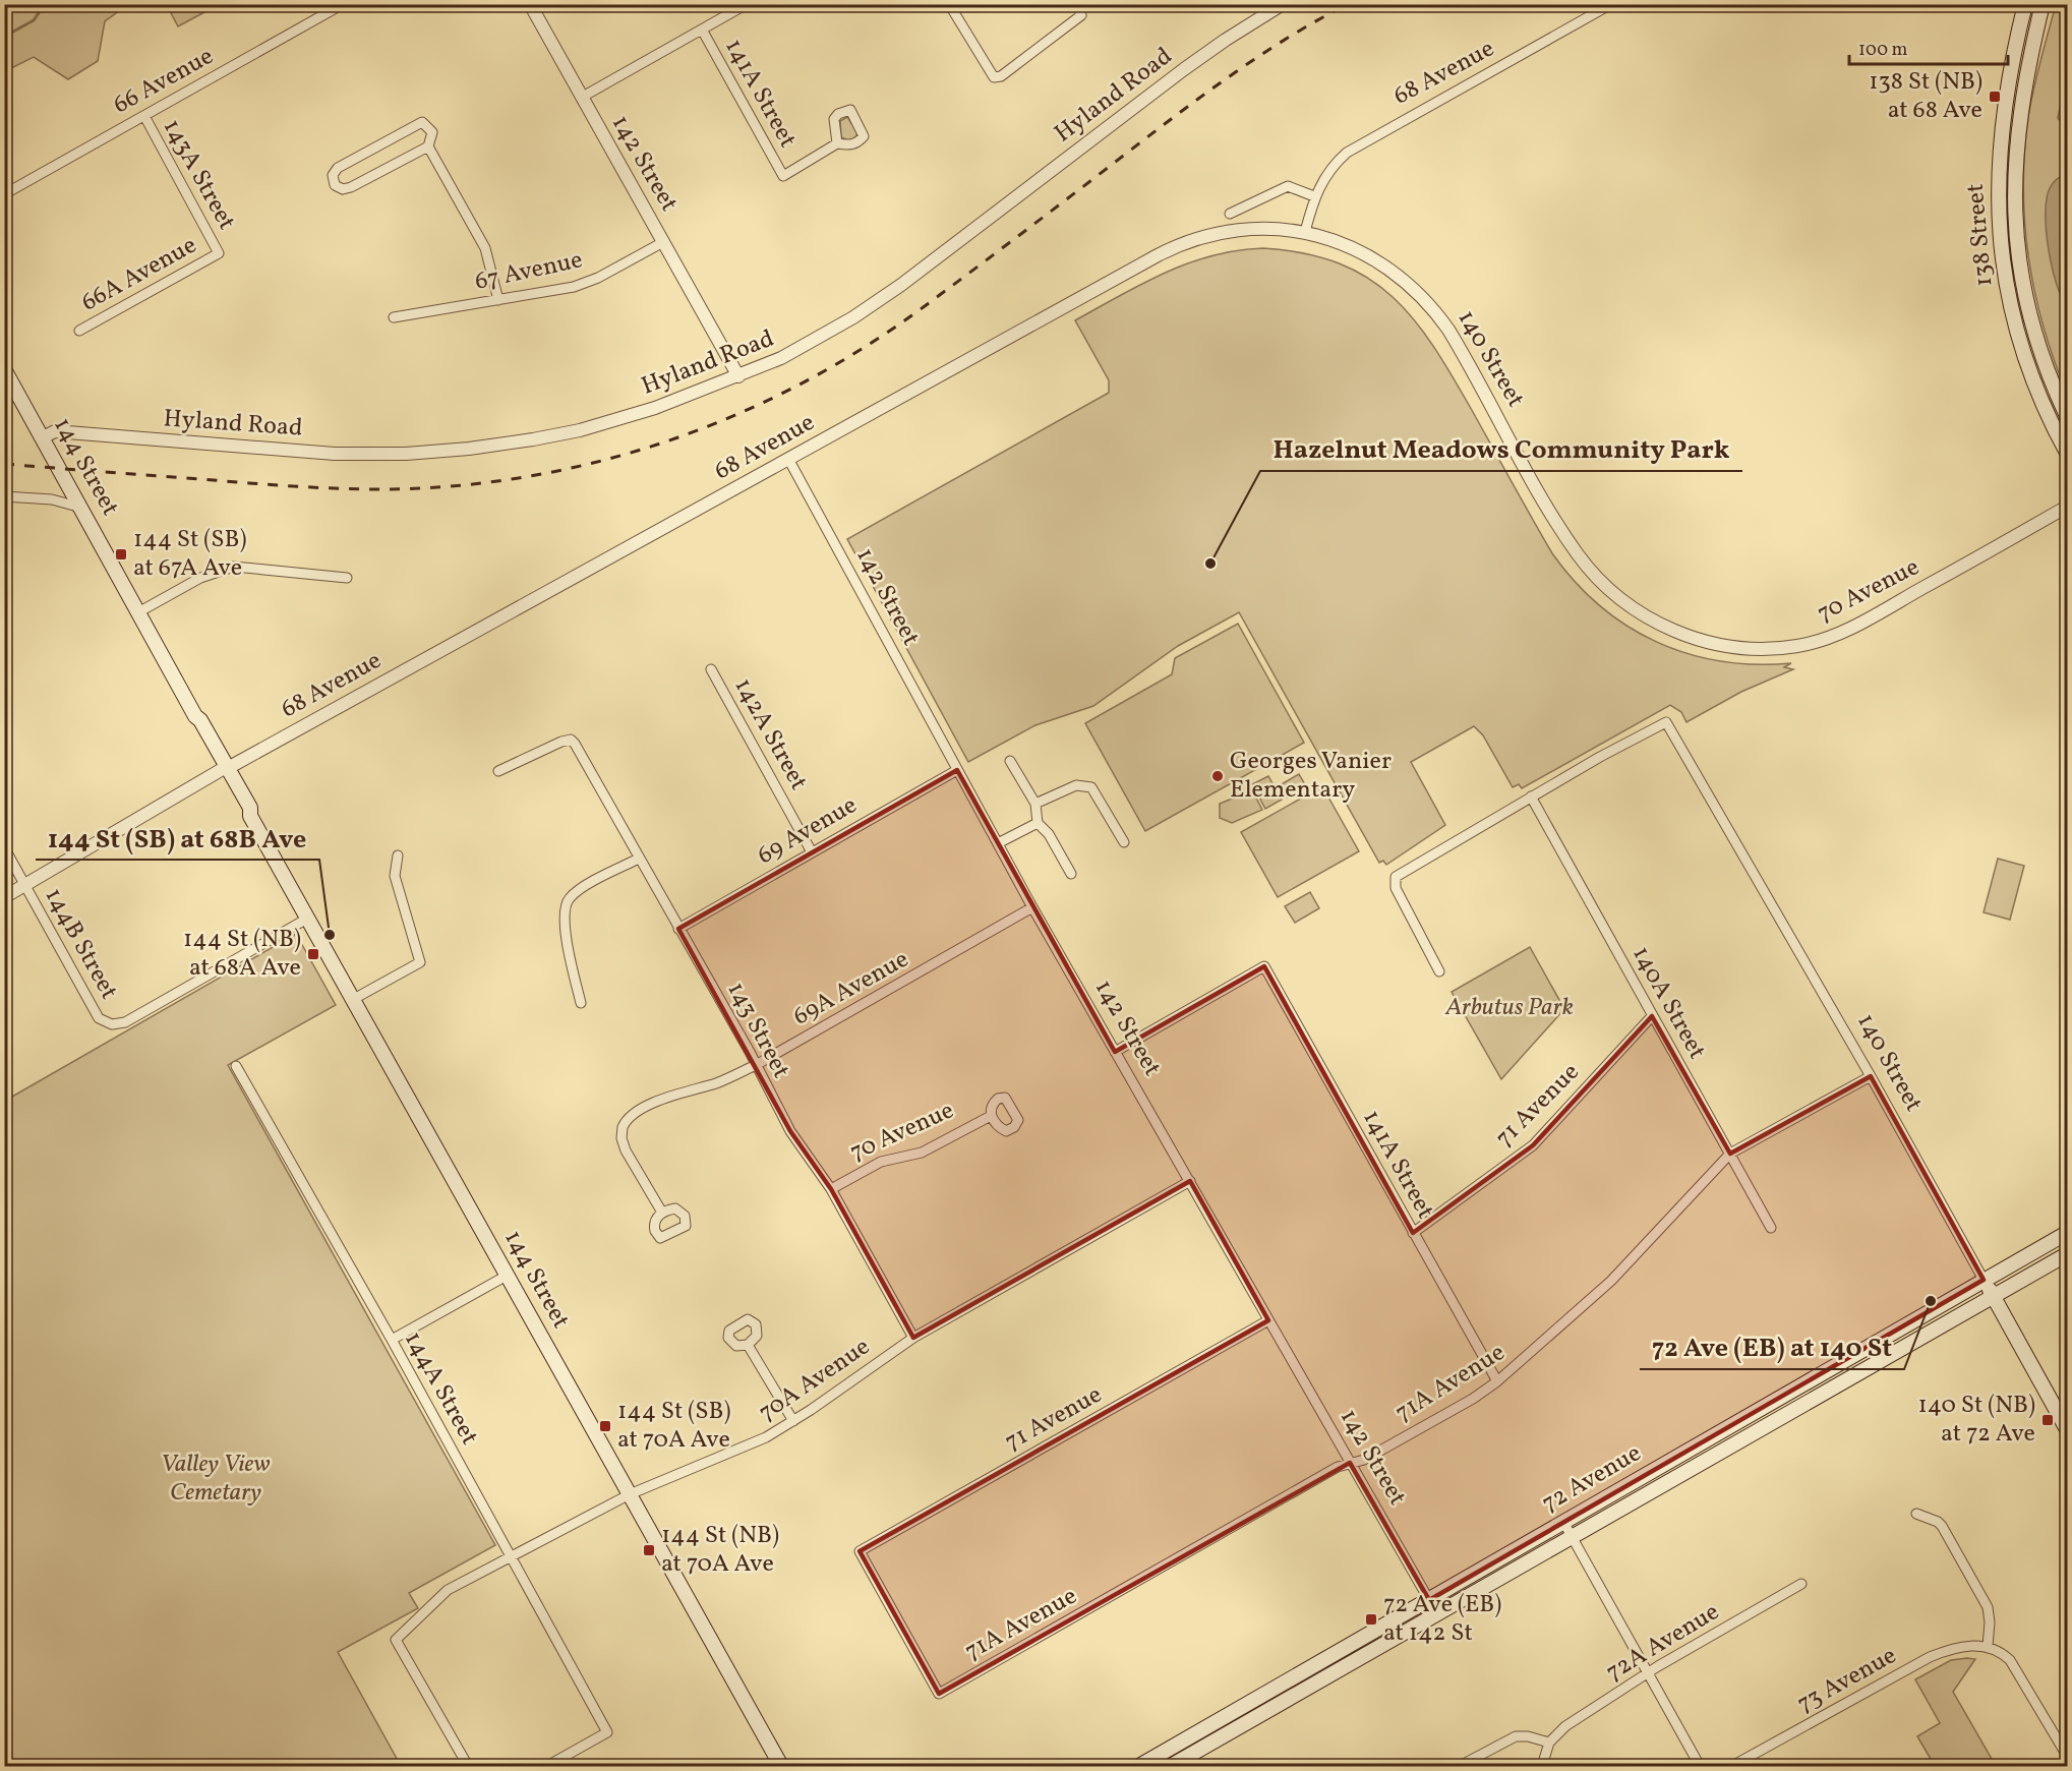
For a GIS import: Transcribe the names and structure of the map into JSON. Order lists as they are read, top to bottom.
{
  "streets": {
    "main road": [
      "138 Street",
      "140 Street",
      "144 Street",
      "72 Avenue"
    ],
    "street": [
      "68 Avenue",
      "66 Avenue",
      "141A Street",
      "Hyland Road",
      "142 Street",
      "143A Street",
      "67 Avenue",
      "66A Avenue",
      "70 Avenue",
      "142A Street",
      "69 Avenue",
      "144B Street",
      "69A Avenue",
      "140A Street",
      "143 Street",
      "71 Avenue",
      "70A Avenue",
      "71A Avenue",
      "144A Street",
      "72A Avenue",
      "73 Avenue"
    ]
  },
  "crossings": [
    ["68 Avenue", "142 Street"],
    ["68 Avenue", "140 Street"],
    ["68 Avenue", "144 Street"],
    ["68 Avenue", "144B Street"],
    ["66 Avenue", "143A Street"],
    ["141A Street", "142 Street"],
    ["141A Street", "71 Avenue"],
    ["141A Street", "71A Avenue"],
    ["Hyland Road", "142 Street"],
    ["Hyland Road", "144 Street"],
    ["142 Street", "67 Avenue"],
    ["142 Street", "69 Avenue"],
    ["142 Street", "69A Avenue"],
    ["142 Street", "71 Avenue"],
    ["142 Street", "70A Avenue"],
    ["142 Street", "71A Avenue"],
    ["142 Street", "72 Avenue"],
    ["143A Street", "66A Avenue"],
    ["140 Street", "70 Avenue"],
    ["140 Street", "140A Street"],
    ["140 Street", "71A Avenue"],
    ["140 Street", "72 Avenue"],
    ["144 Street", "144B Street"],
    ["144 Street", "70A Avenue"],
    ["70 Avenue", "143 Street"],
    ["142A Street", "69 Avenue"],
    ["69 Avenue", "143 Street"],
    ["69A Avenue", "143 Street"],
    ["140A Street", "71 Avenue"],
    ["140A Street", "71A Avenue"],
    ["143 Street", "70A Avenue"],
    ["71 Avenue", "71A Avenue"],
    ["70A Avenue", "144A Street"]
  ],
  "parks": ["Arbutus Park", "Valley View Cemetary"],
  "places": {
    "transit": [
      "138 St (NB) at 68 Ave",
      "144 St (SB) at 67A Ave",
      "144 St (NB) at 68A Ave",
      "140 St (NB) at 72 Ave",
      "144 St (SB) at 70A Ave",
      "144 St (NB) at 70A Ave",
      "72 Ave (EB) at 142 St"
    ],
    "other": [
      "Hazelnut Meadows Community Park",
      "Georges Vanier Elementary",
      "144 St (SB) at 68B Ave",
      "72 Ave (EB) at 140 St"
    ]
  },
  "scale_bar": "100 m"
}
